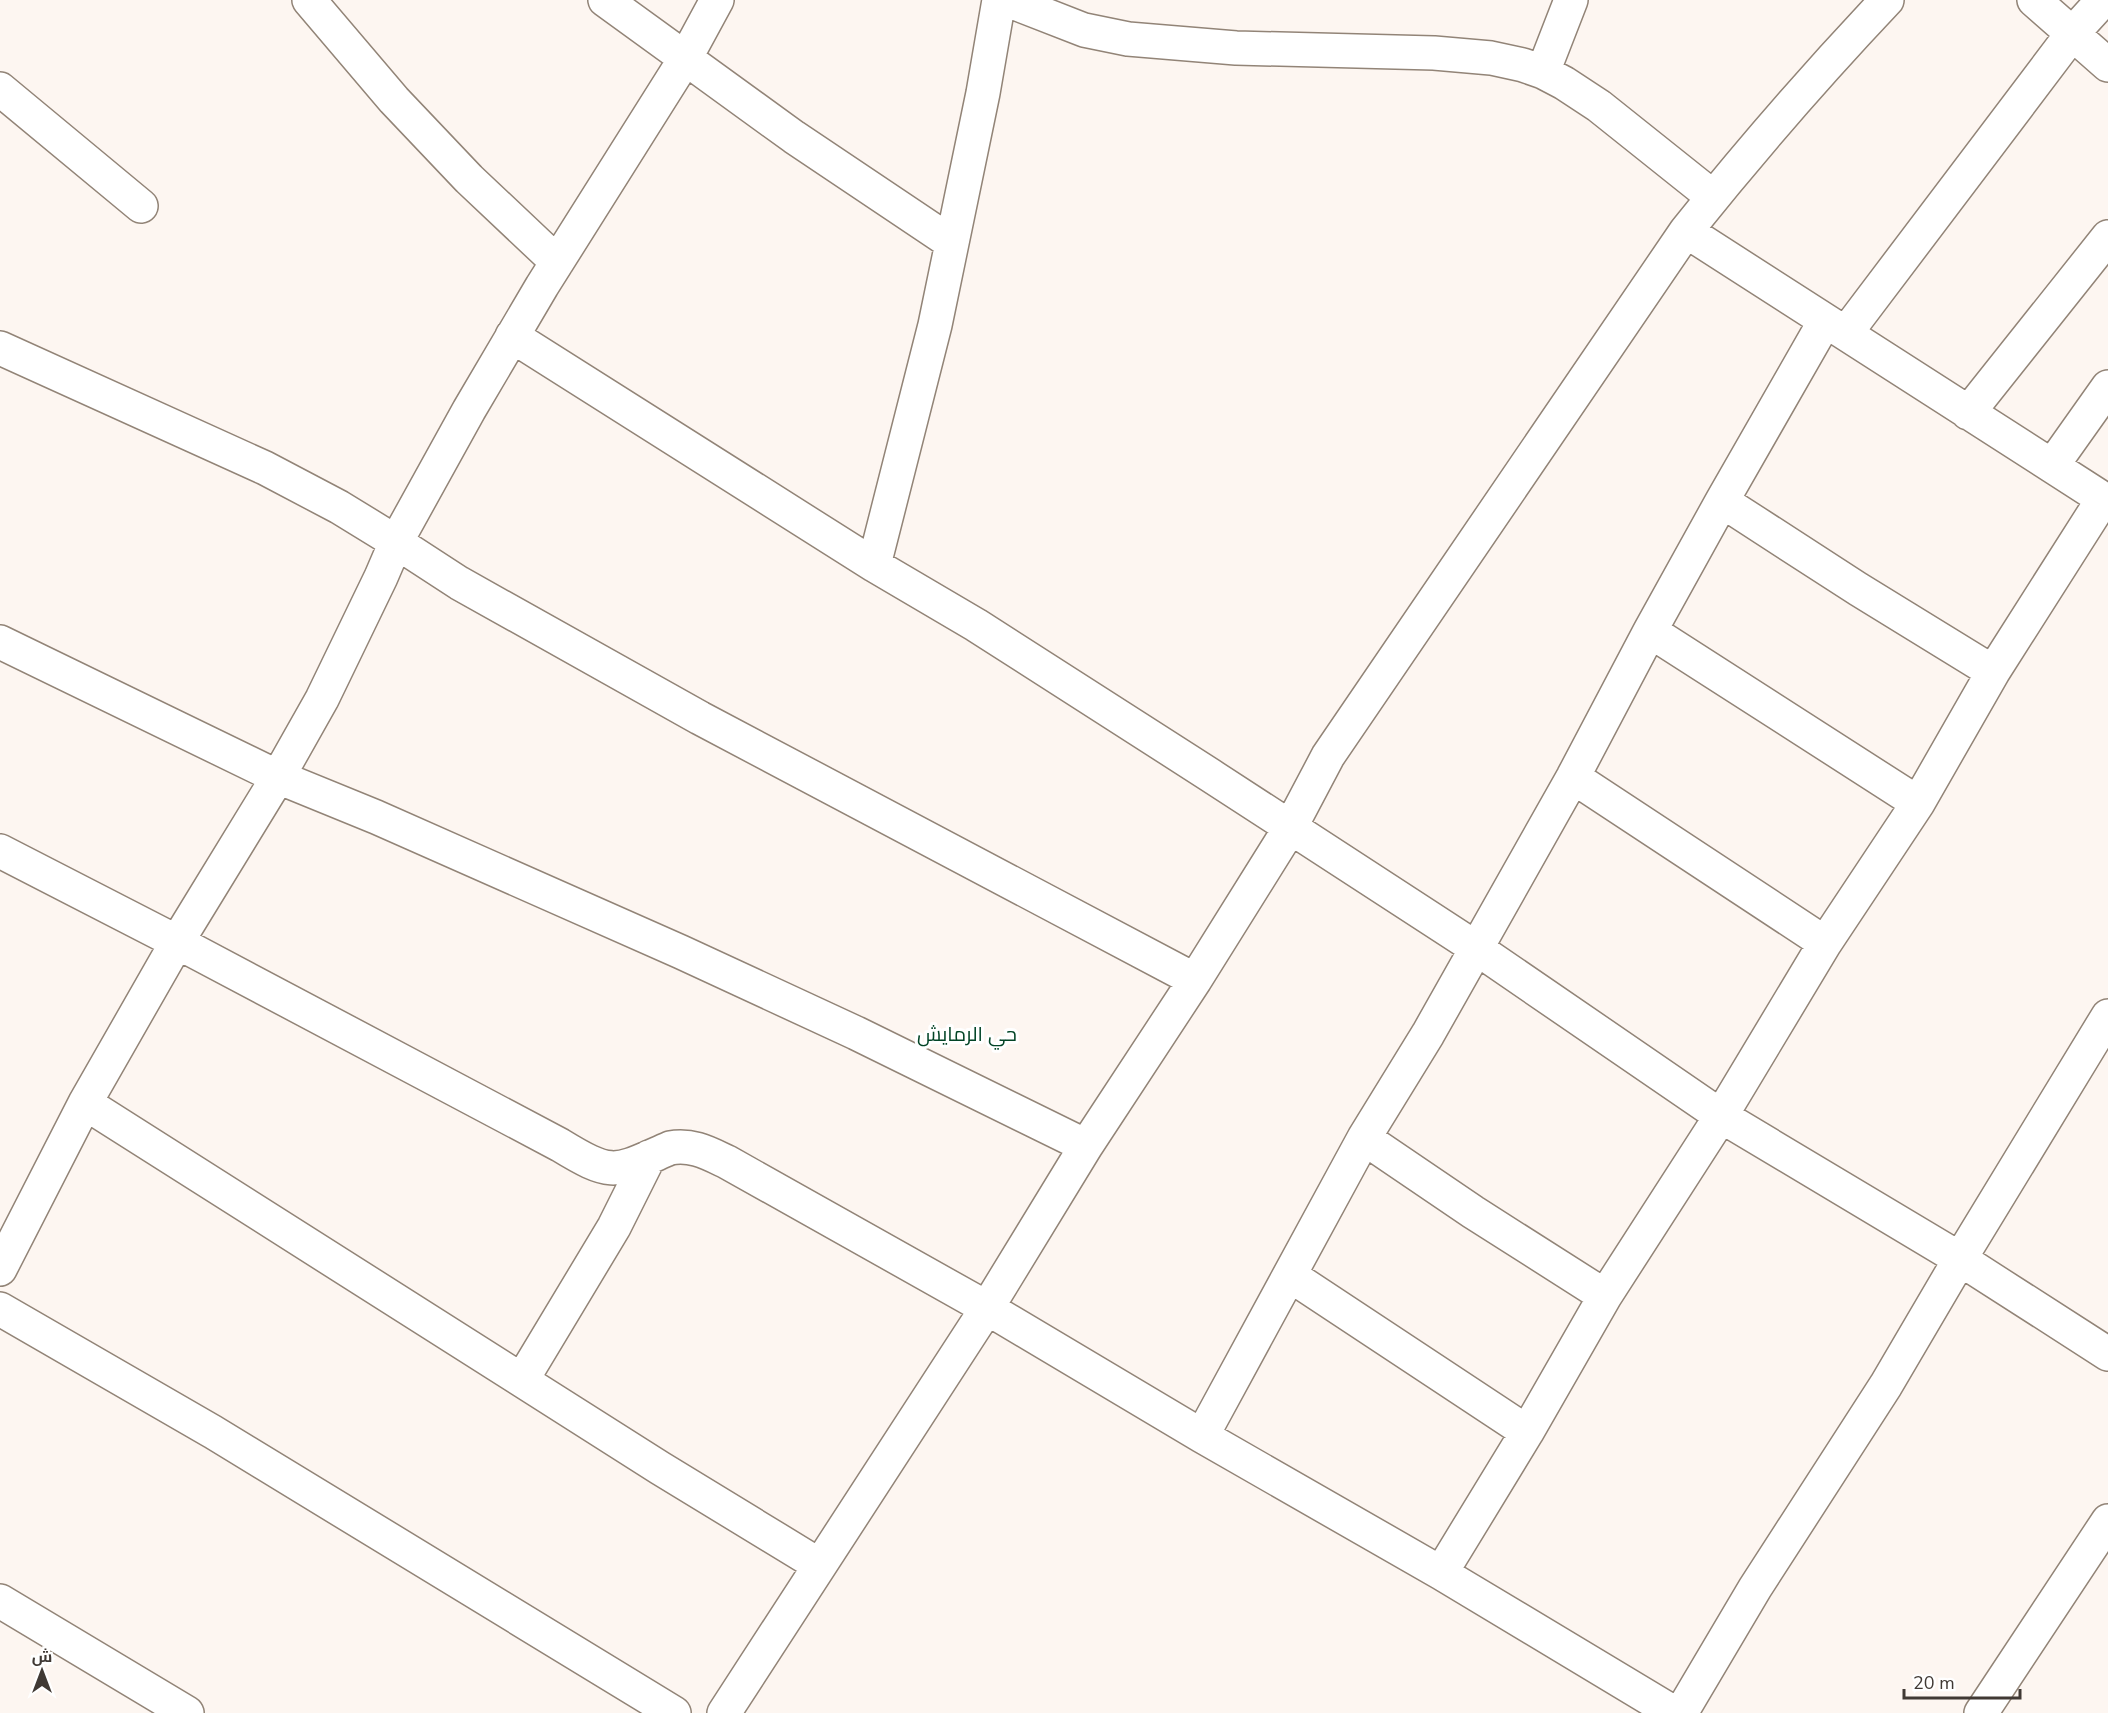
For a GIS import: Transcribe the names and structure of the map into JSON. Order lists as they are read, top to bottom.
{
  "districts": ["حي الرمايش"],
  "scale_bar": "20 m",
  "north": "top"
}
